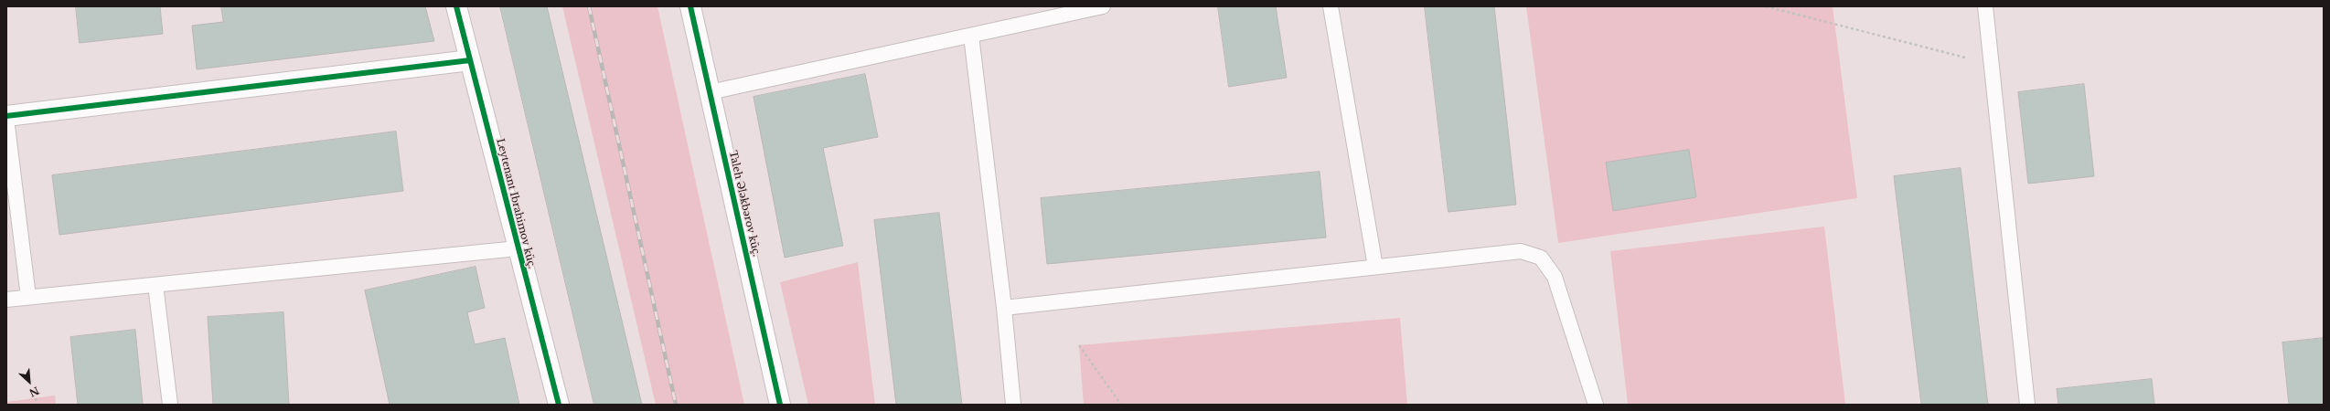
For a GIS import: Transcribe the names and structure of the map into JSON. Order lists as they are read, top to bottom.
{
  "streets": {
    "street": ["Leytenant Ibrahimov küç.", "Taleh Ələkbərov küç."]
  },
  "north": "bottom right"
}
